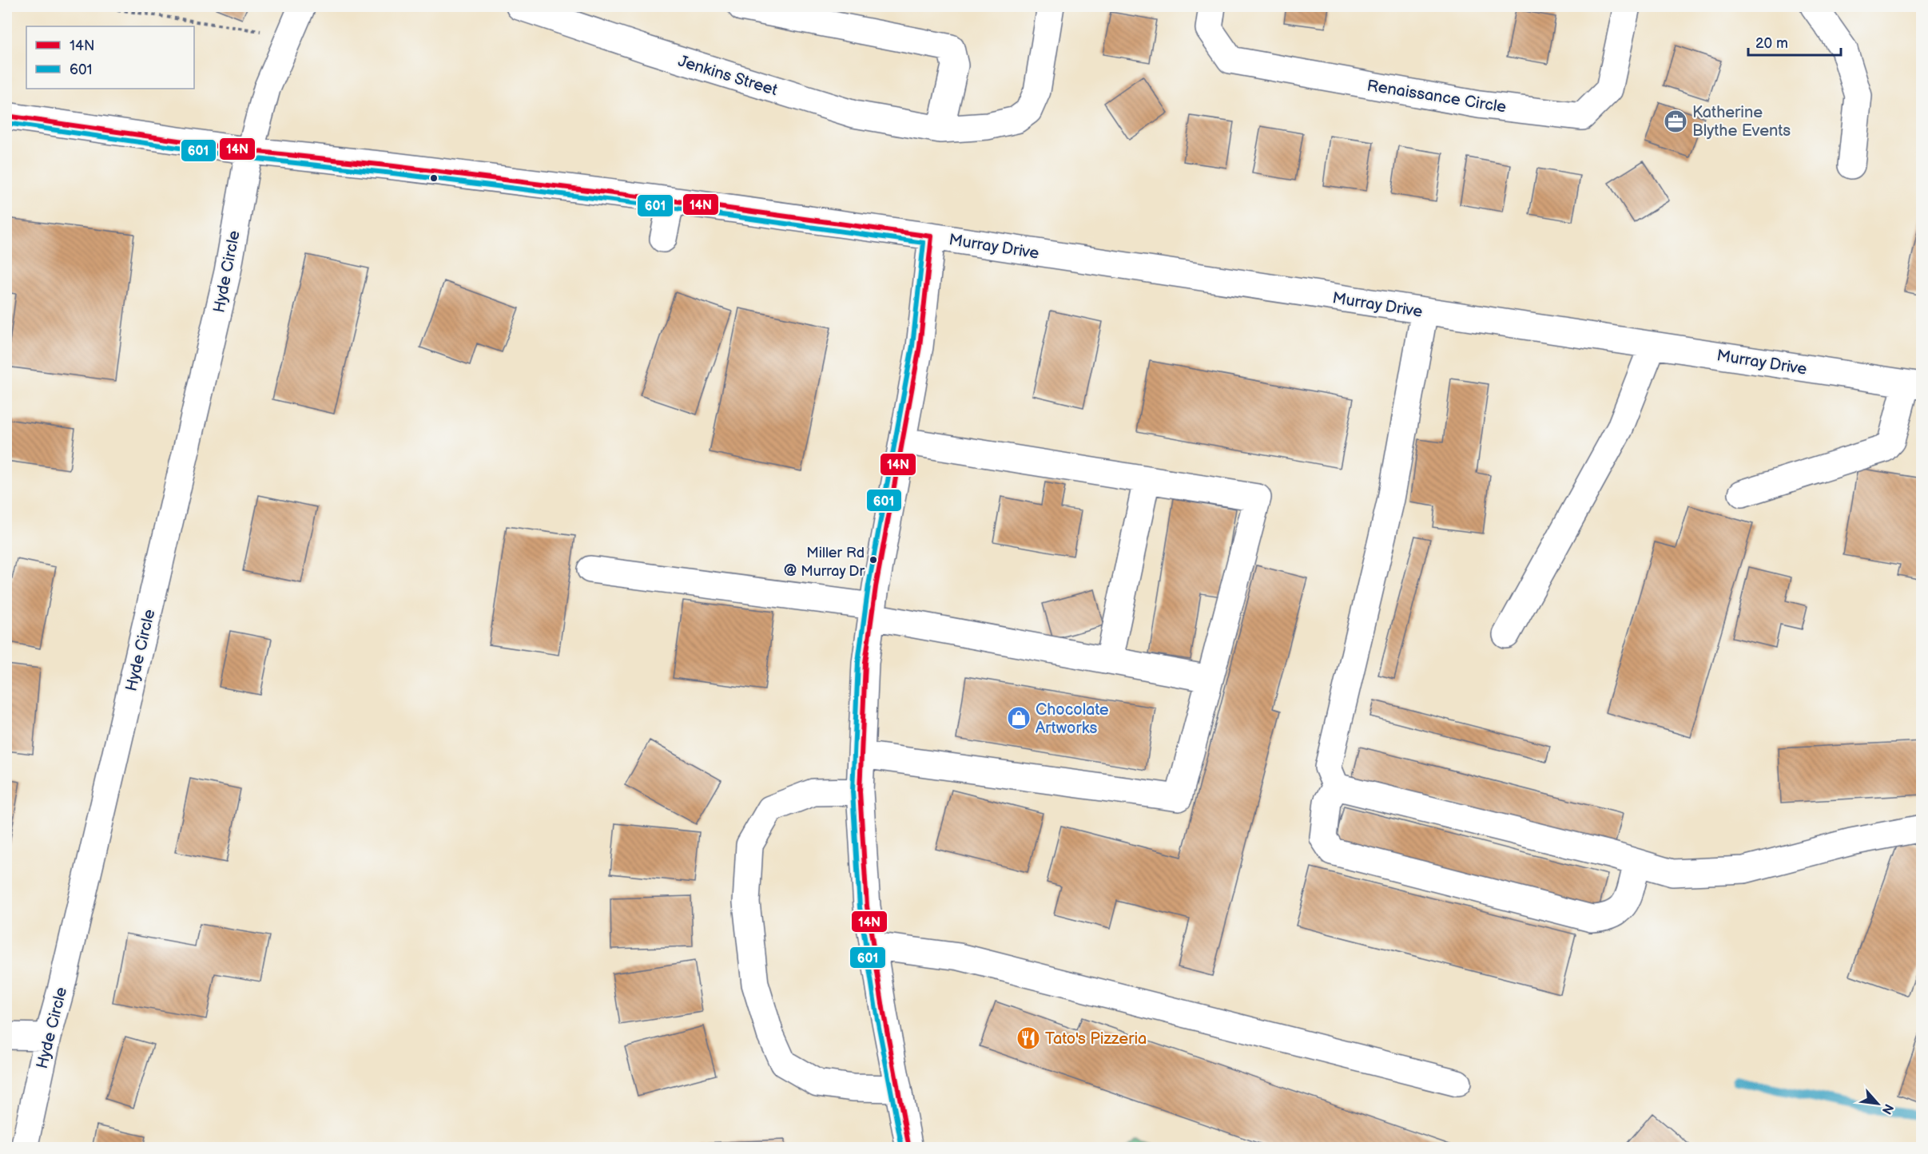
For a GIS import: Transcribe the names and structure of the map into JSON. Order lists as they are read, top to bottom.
{
  "streets": {
    "street": [
      "Jenkins Street",
      "Renaissance Circle",
      "Murray Drive",
      "Hyde Circle"
    ]
  },
  "crossings": [
    ["Murray Drive", "Hyde Circle"]
  ],
  "places": {
    "office": ["Katherine Blythe Events"],
    "other": ["Miller Rd @ Murray Dr"],
    "shop": ["Chocolate Artworks"],
    "restaurant": ["Tato's Pizzeria"]
  },
  "lines": ["transit line 14N", "transit line 601"],
  "legend": ["14N", "601"],
  "scale_bar": "20 m",
  "north": "bottom right"
}
